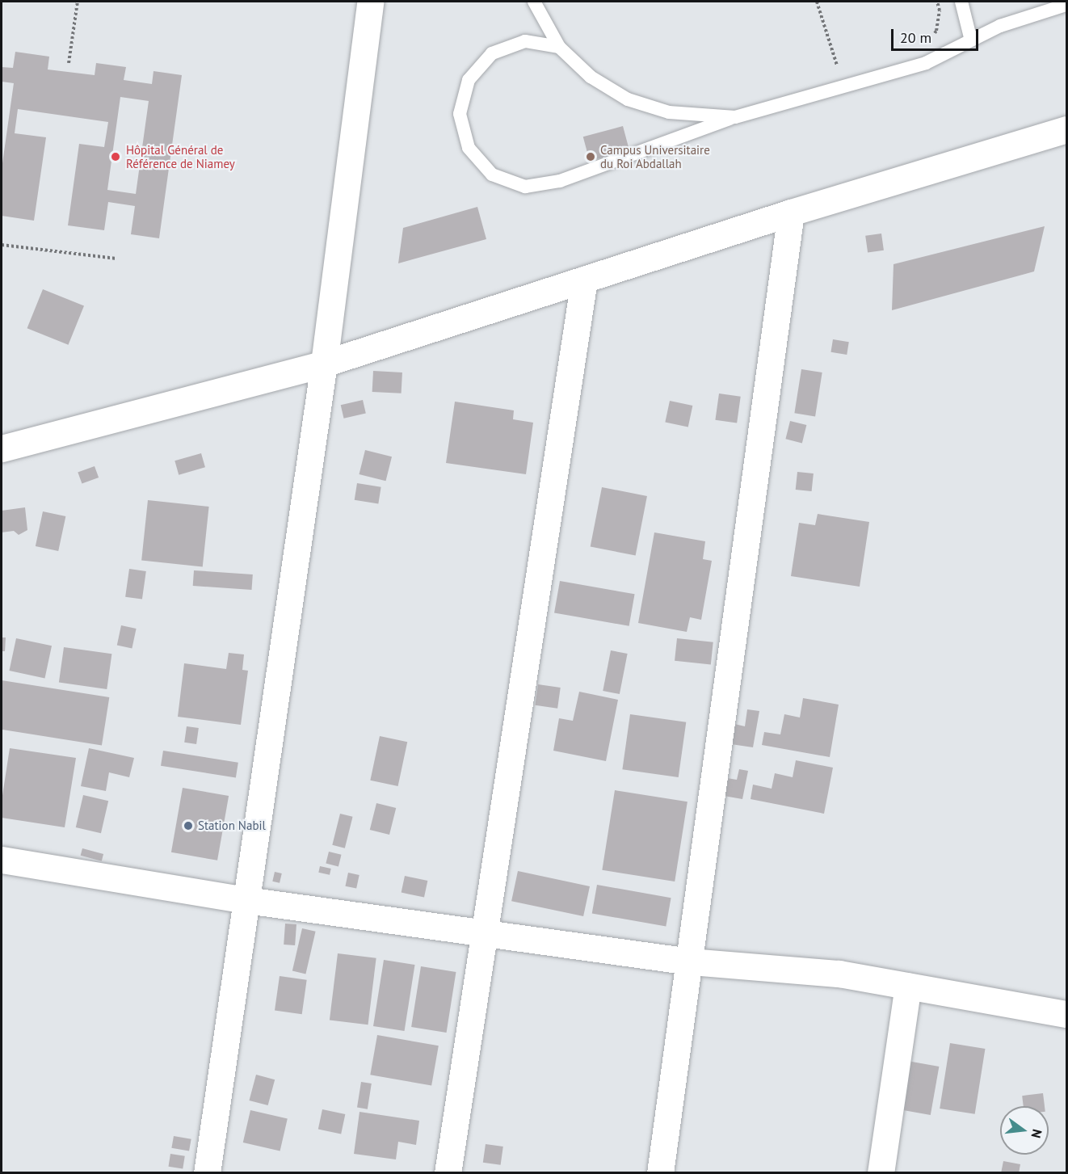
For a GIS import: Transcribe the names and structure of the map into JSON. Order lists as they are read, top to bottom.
{
  "places": ["Hôpital Général de Référence de Niamey", "Campus Universitaire du Roi Abdallah", "Station Nabil"],
  "scale_bar": "20 m",
  "north": "right"
}
